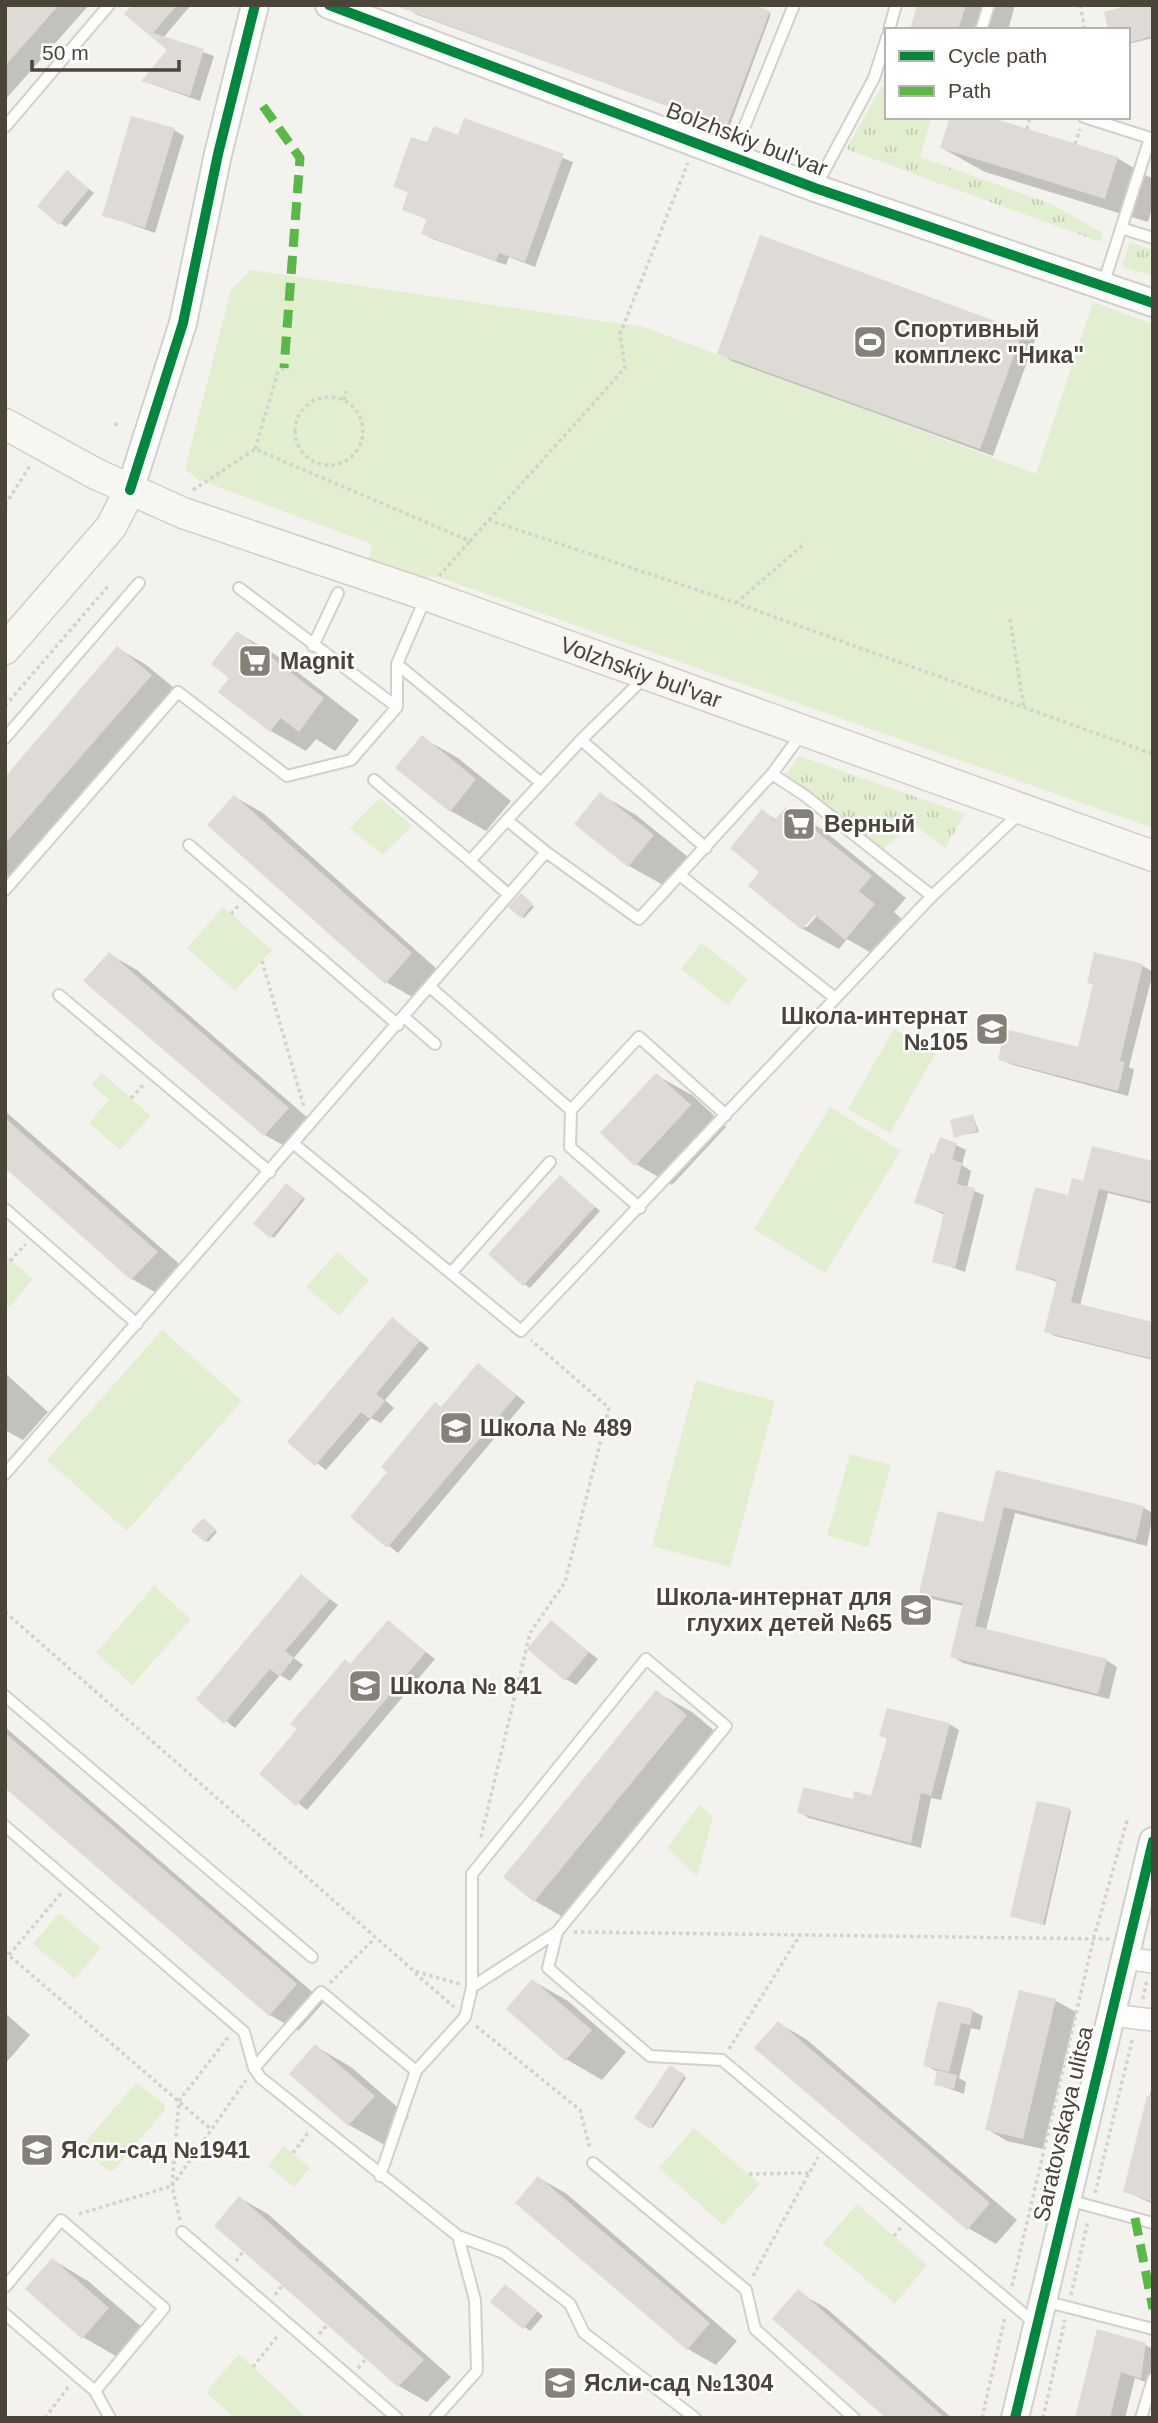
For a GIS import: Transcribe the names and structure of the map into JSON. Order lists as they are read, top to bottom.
{
  "streets": {
    "main road": ["Volzhskiy bul'var"],
    "street": ["Bolzhskiy bul'var", "Saratovskaya ulitsa"]
  },
  "places": {
    "sports": ["Спортивный комплекс \"Ника\""],
    "supermarket": ["Magnit", "Верный"],
    "school or university": [
      "Школа-интернат №105",
      "Школа № 489",
      "Школа-интернат для глухих детей №65",
      "Школа № 841",
      "Ясли-сад №1941",
      "Ясли-сад №1304"
    ]
  },
  "legend": ["Cycle path", "Path"],
  "scale_bar": "50 m"
}
